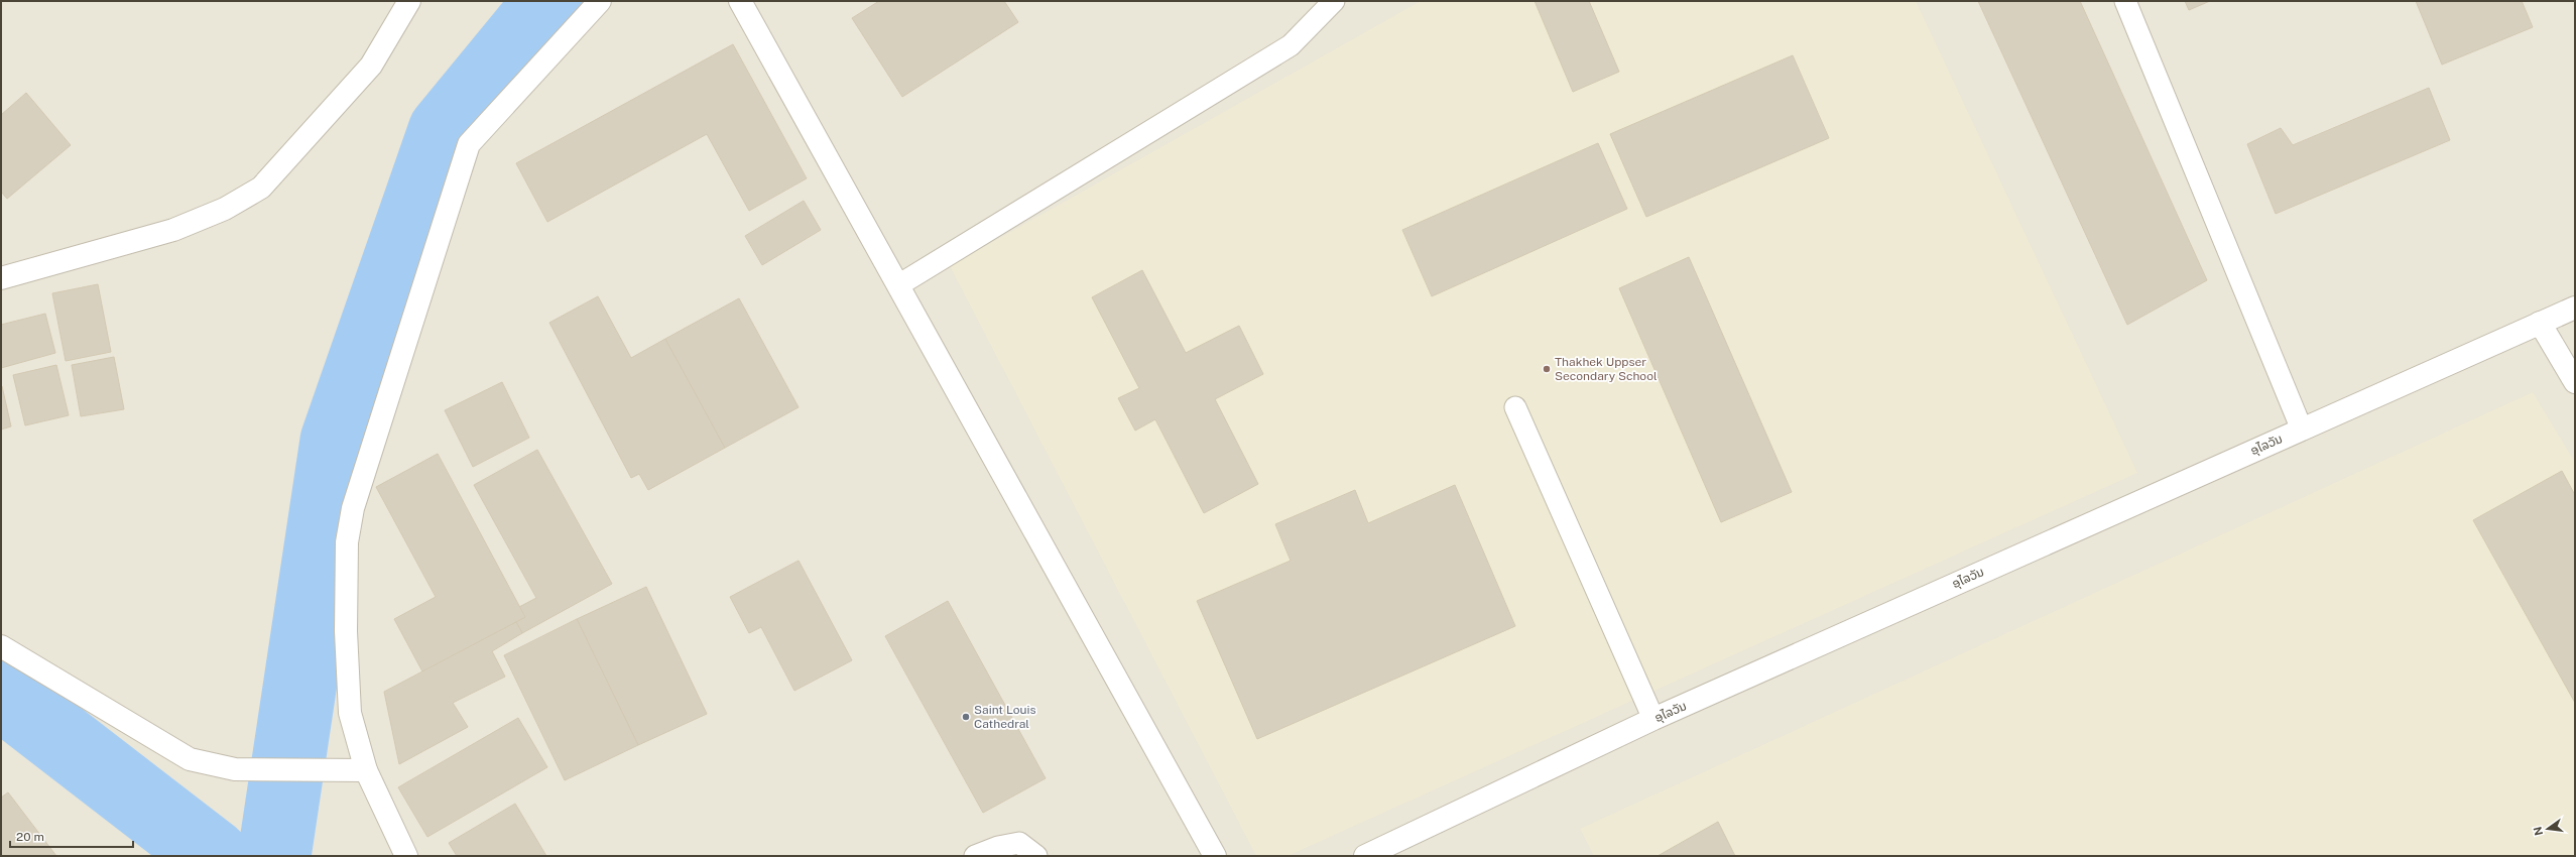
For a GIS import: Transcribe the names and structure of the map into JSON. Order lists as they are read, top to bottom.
{
  "streets": {
    "street": ["ອຸໄລວັນ"]
  },
  "places": ["Thakhek Uppser Secondary School", "Saint Louis Cathedral"],
  "scale_bar": "20 m",
  "north": "left"
}
